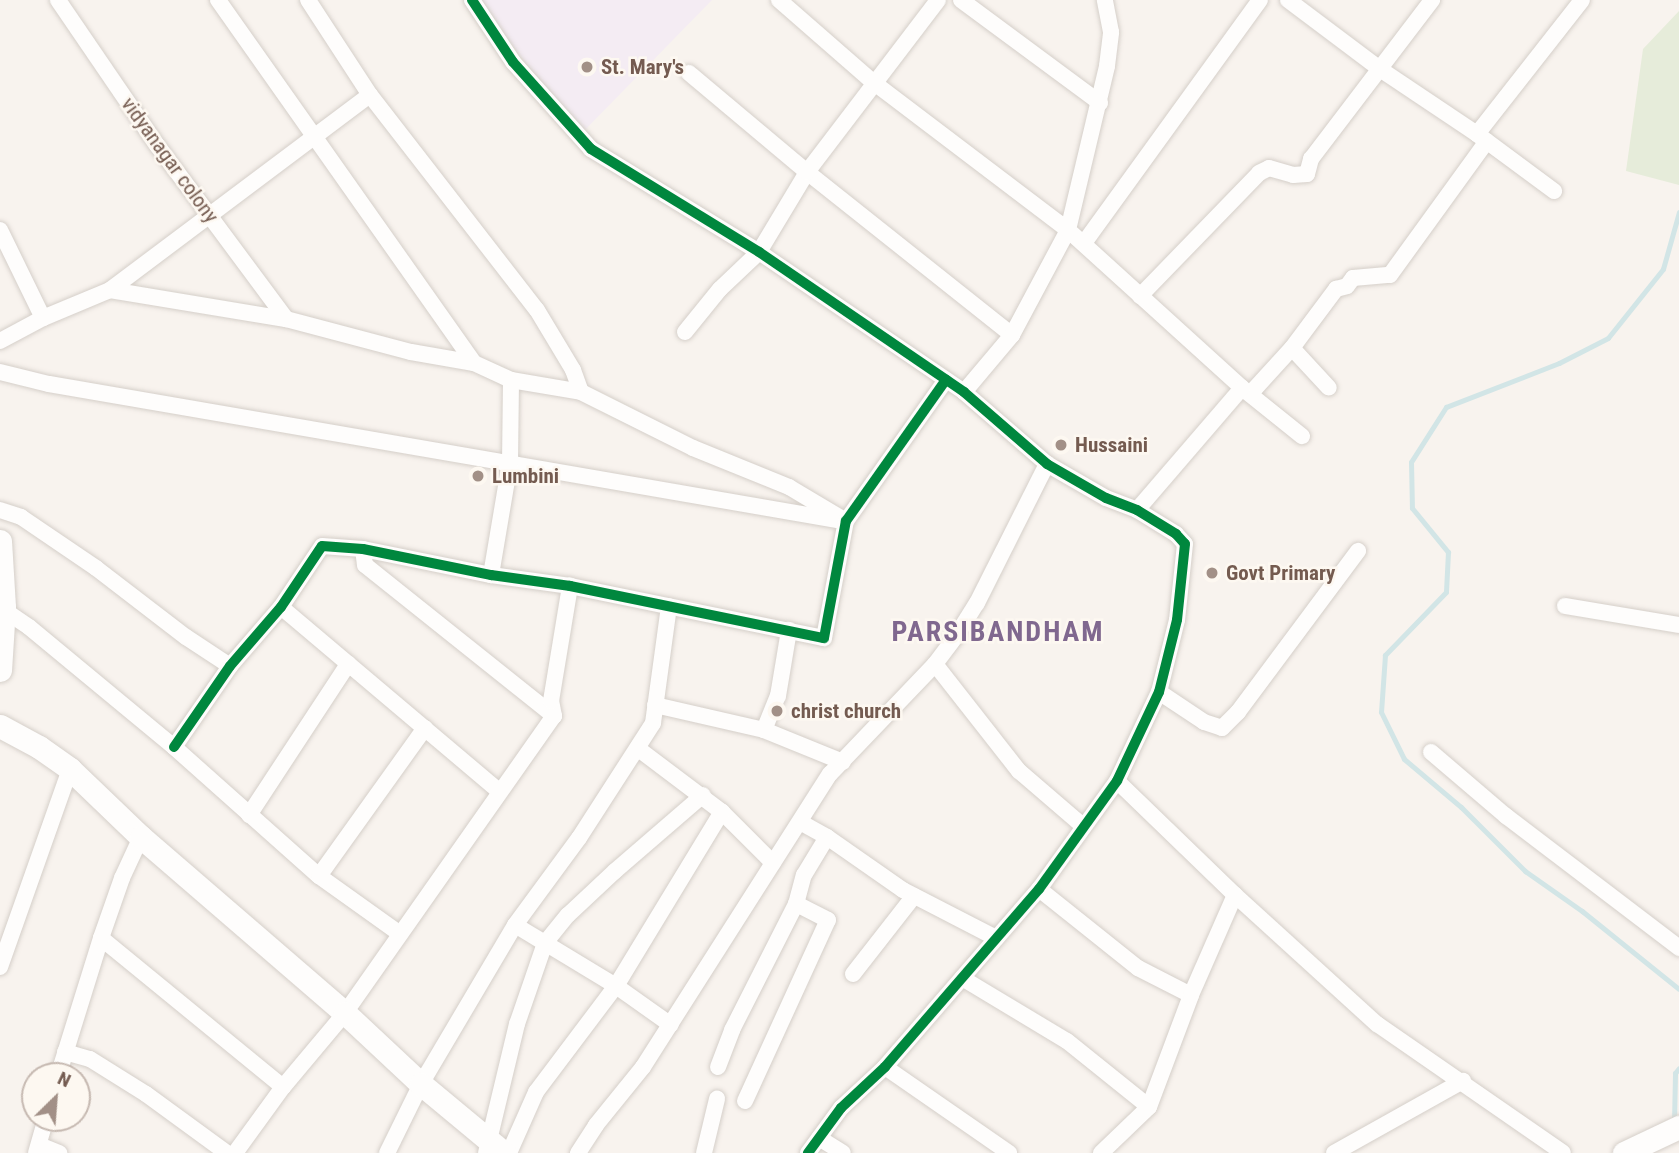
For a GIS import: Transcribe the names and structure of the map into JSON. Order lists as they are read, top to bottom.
{
  "streets": {
    "street": ["vidyanagar colony"]
  },
  "districts": ["PARSIBANDHAM"],
  "places": [
    "St. Mary's",
    "Hussaini",
    "Lumbini",
    "Govt Primary",
    "christ church"
  ],
  "north": "top right"
}
